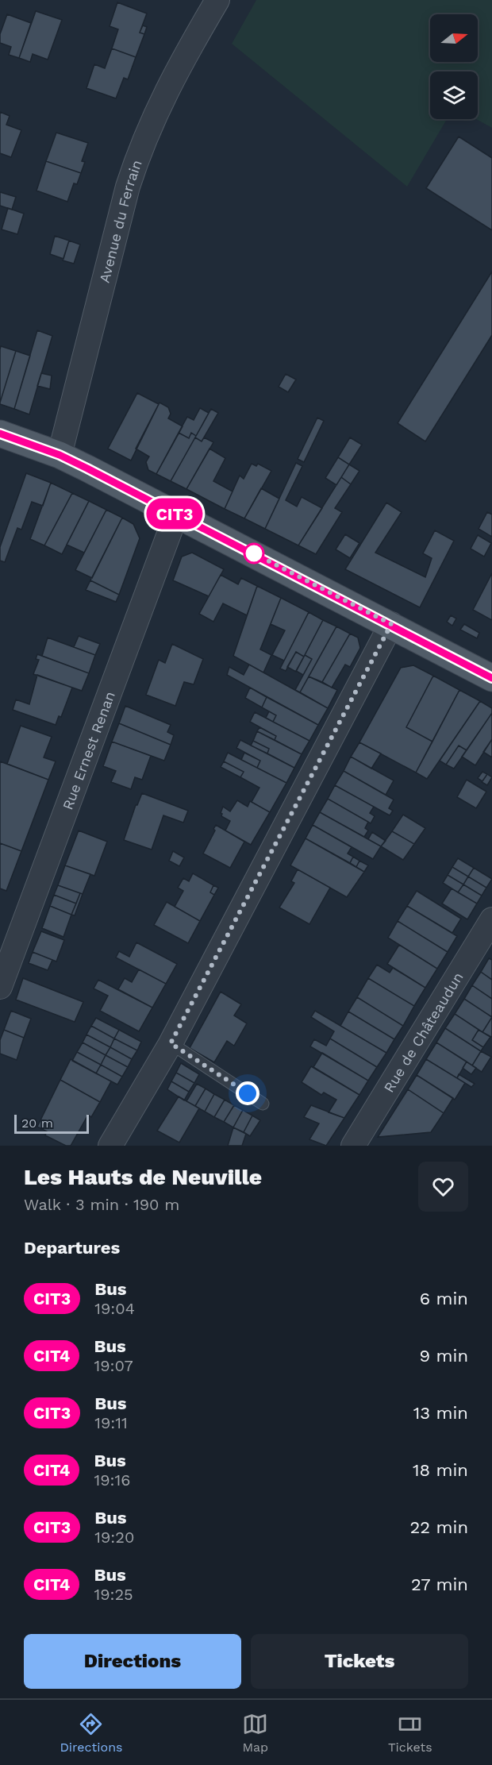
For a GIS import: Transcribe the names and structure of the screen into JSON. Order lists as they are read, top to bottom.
{
  "streets": {
    "street": ["Avenue du Ferrain", "Rue Ernest Renan", "Rue de Châteaudun"]
  },
  "lines": ["bus line CIT3"],
  "scale_bar": "20 m",
  "north": "right",
  "page": {
    "on_map": "CIT3",
    "scale": "20 m",
    "heading": [
      ["Les Hauts de Neuville", "Walk · 3 min · 190 m"],
      "Departures"
    ],
    "list": [
      {
        "mark": "CIT3",
        "name": "Bus",
        "note": "19:04",
        "value": "6 min"
      },
      {
        "mark": "CIT4",
        "name": "Bus",
        "note": "19:07",
        "value": "9 min"
      },
      {
        "mark": "CIT3",
        "name": "Bus",
        "note": "19:11",
        "value": "13 min"
      },
      {
        "mark": "CIT4",
        "name": "Bus",
        "note": "19:16",
        "value": "18 min"
      },
      {
        "mark": "CIT3",
        "name": "Bus",
        "note": "19:20",
        "value": "22 min"
      },
      {
        "mark": "CIT4",
        "name": "Bus",
        "note": "19:25",
        "value": "27 min"
      }
    ],
    "buttons": ["Directions", "Tickets"],
    "tabs": ["Directions", "Map", "Tickets"]
  }
}
